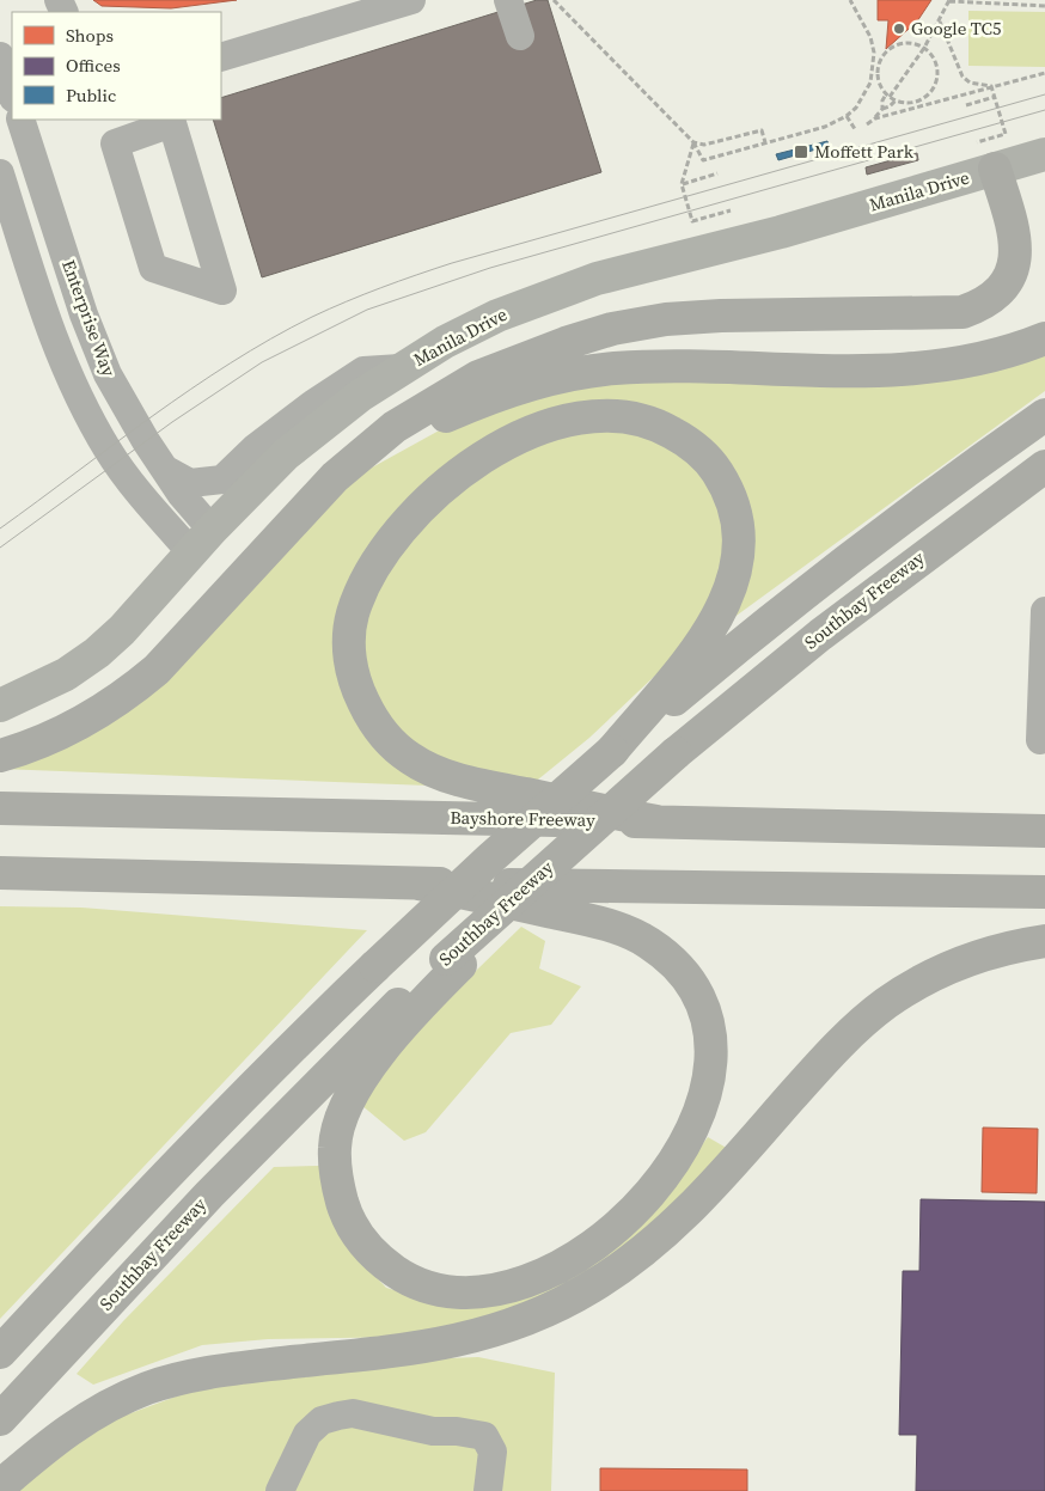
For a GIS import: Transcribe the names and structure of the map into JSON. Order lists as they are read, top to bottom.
{
  "streets": {
    "highway": ["Southbay Freeway", "Bayshore Freeway"],
    "main road": ["Manila Drive"],
    "street": ["Enterprise Way"]
  },
  "crossings": [
    ["Manila Drive", "Enterprise Way"]
  ],
  "places": {
    "other": ["Google TC5"],
    "transit": ["Moffett Park"]
  },
  "legend": ["Shops", "Offices", "Public"]
}
